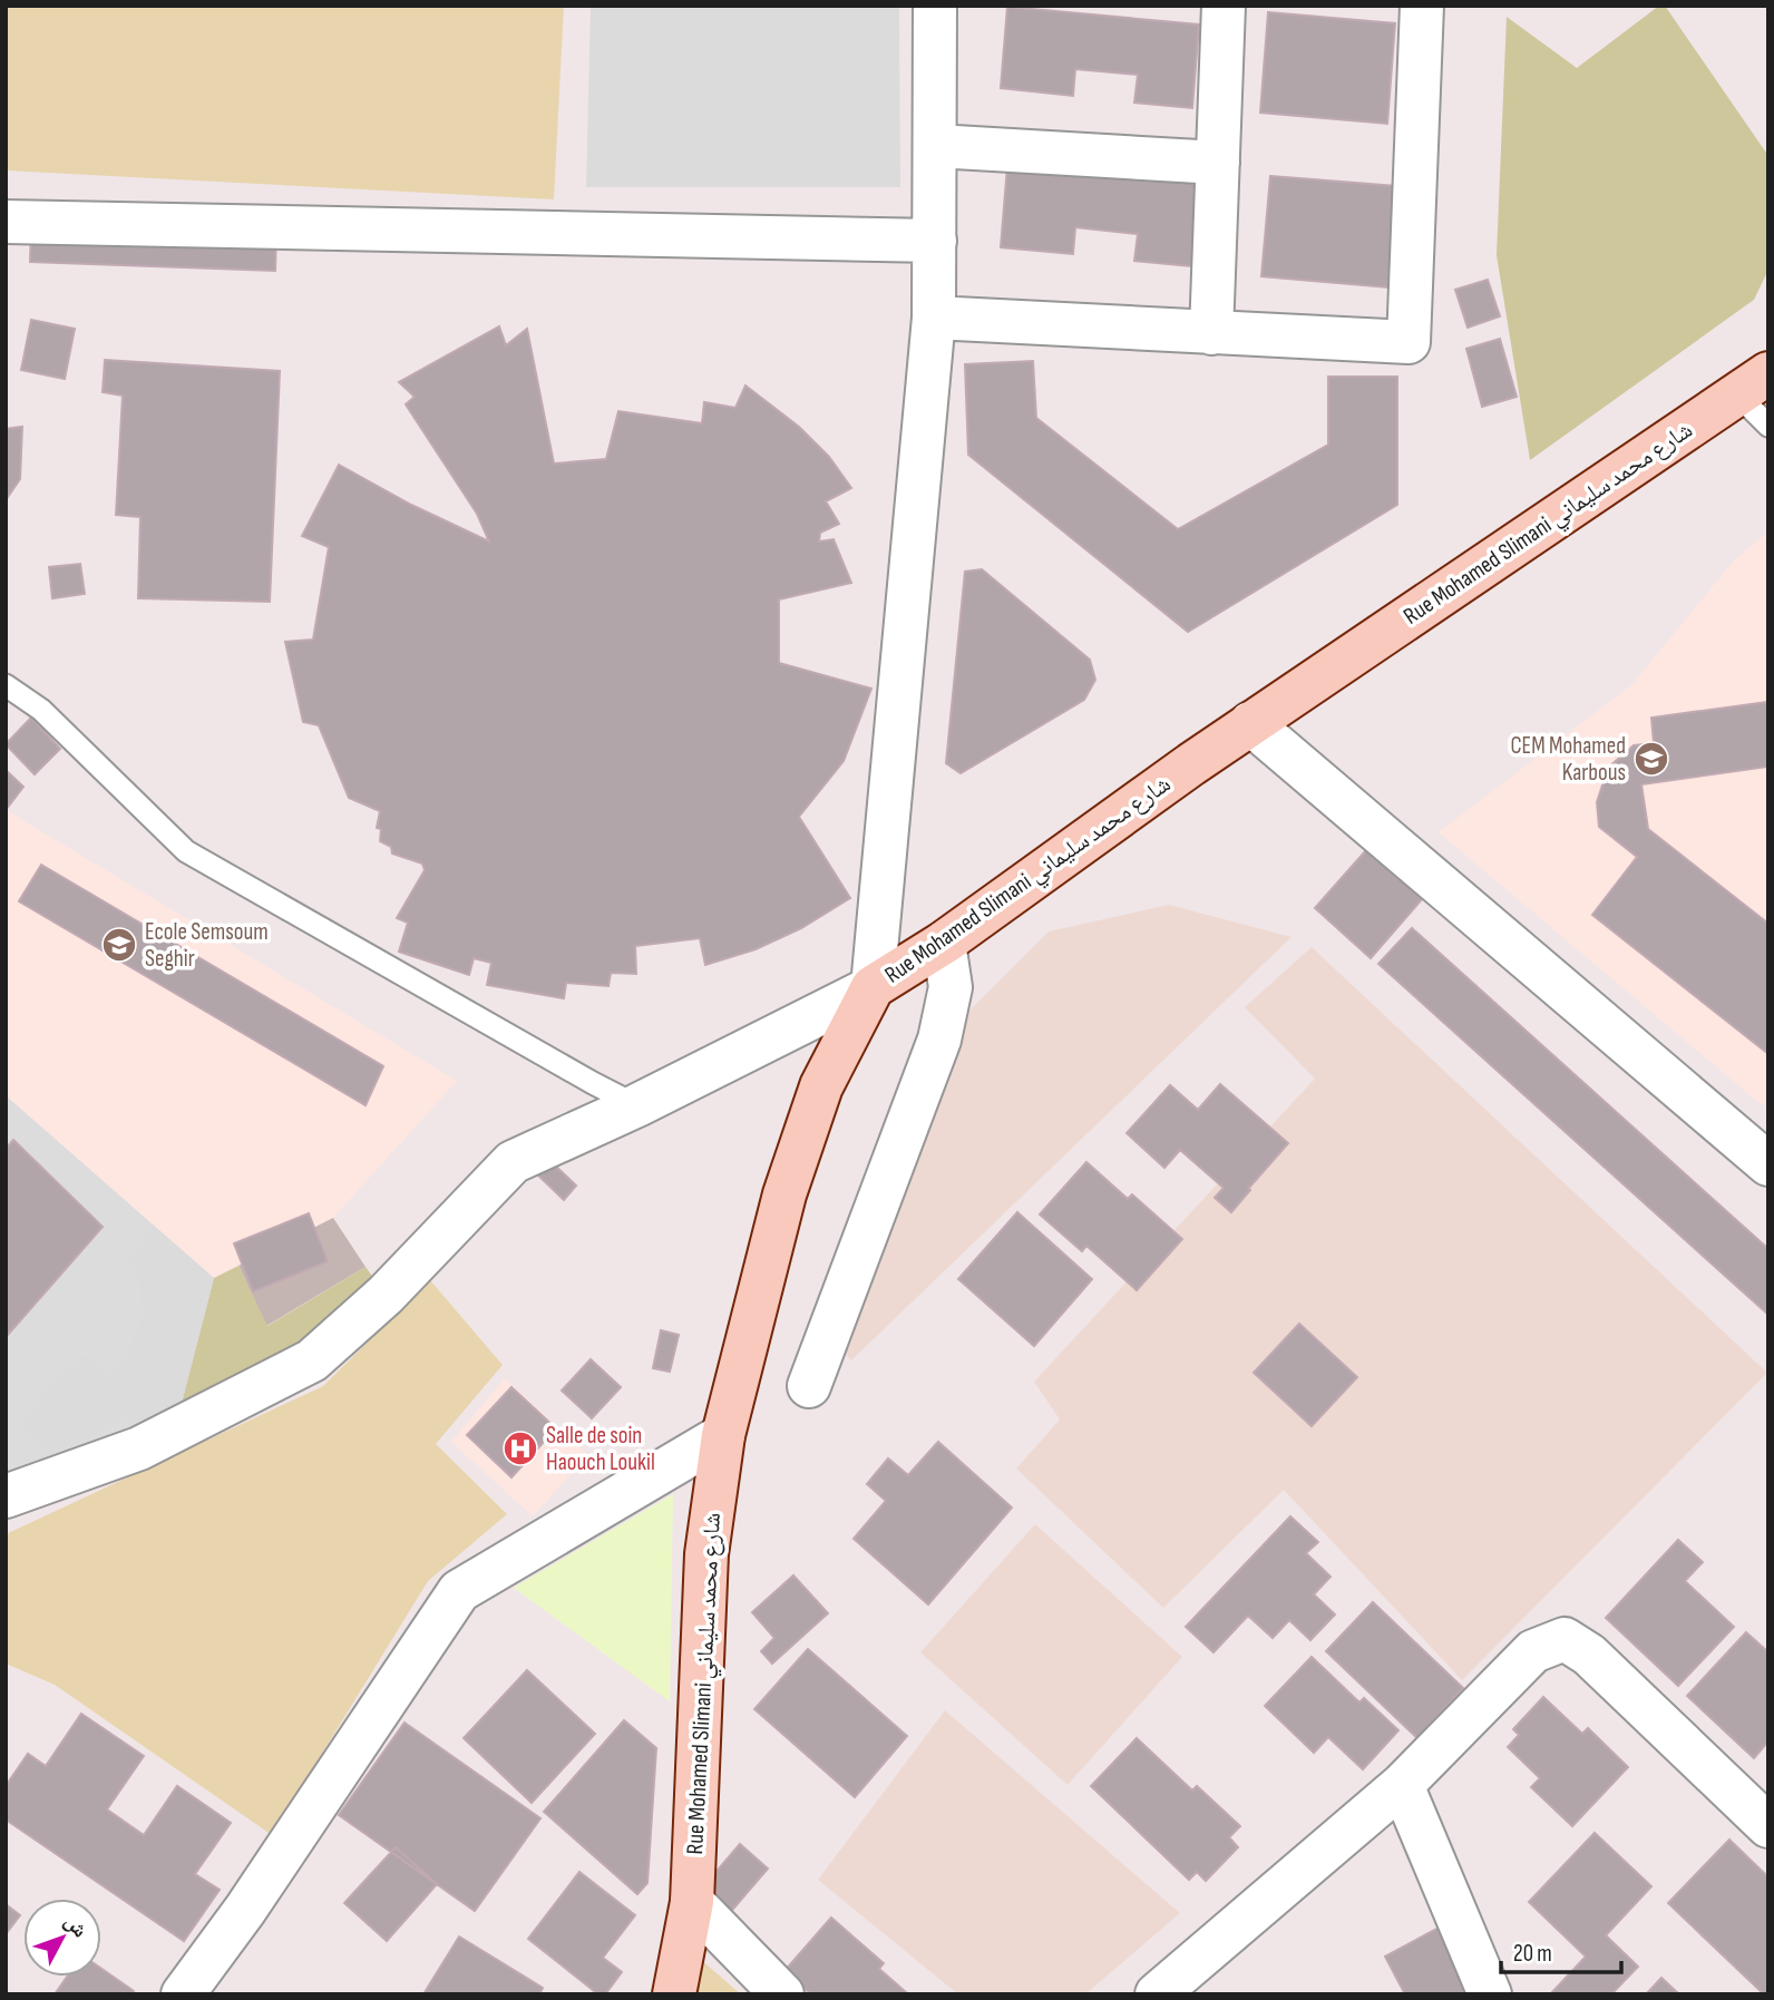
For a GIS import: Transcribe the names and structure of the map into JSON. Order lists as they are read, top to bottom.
{
  "streets": {
    "street": ["Rue Mohamed Slimani شارع محمد سليماني"]
  },
  "places": {
    "school or university": ["CEM Mohamed Karbous", "Ecole Semsoum Seghir"],
    "hospital": ["Salle de soin Haouch Loukil"]
  },
  "scale_bar": "20 m",
  "north": "top right"
}
